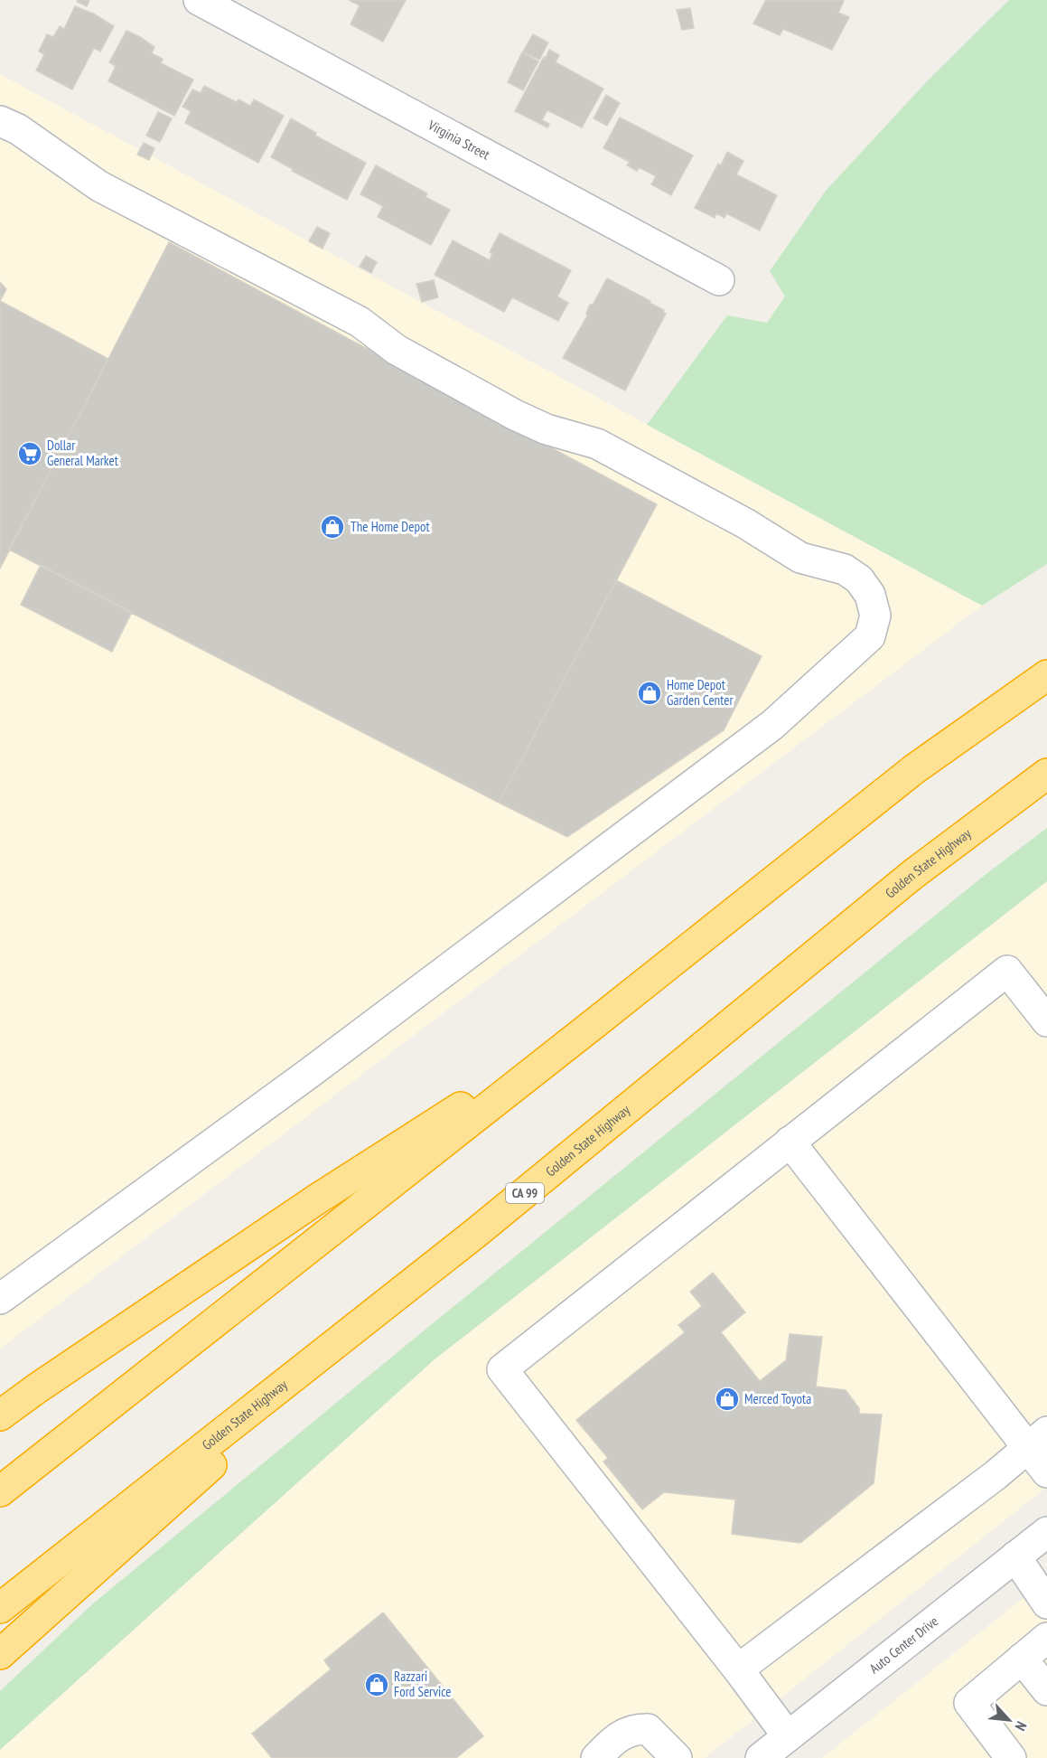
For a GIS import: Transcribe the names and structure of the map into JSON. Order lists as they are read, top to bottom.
{
  "streets": {
    "highway": ["Golden State Highway", "CA 99"],
    "street": ["Virginia Street", "Auto Center Drive"]
  },
  "places": {
    "supermarket": ["Dollar General Market"],
    "shop": [
      "The Home Depot",
      "Home Depot Garden Center",
      "Merced Toyota",
      "Razzari Ford Service"
    ]
  },
  "north": "bottom right"
}
